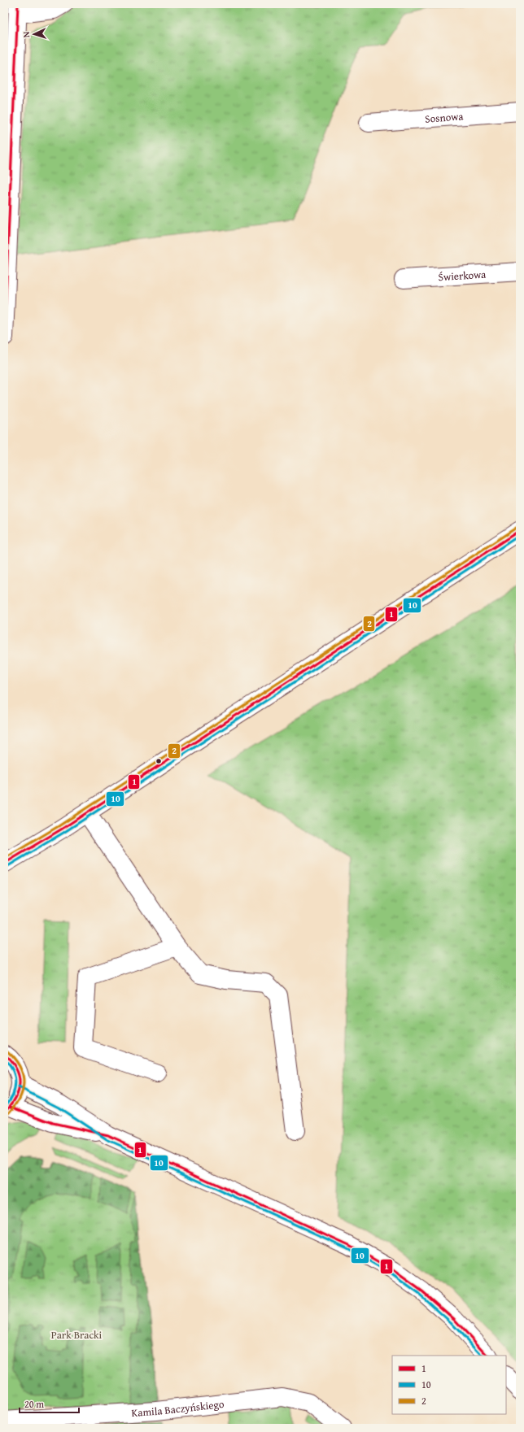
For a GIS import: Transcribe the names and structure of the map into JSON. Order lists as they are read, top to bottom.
{
  "streets": {
    "street": ["Sosnowa", "Świerkowa", "Kamila Baczyńskiego"]
  },
  "parks": ["Park Bracki"],
  "lines": ["transit line 1", "transit line 2", "transit line 10"],
  "legend": ["1", "10", "2"],
  "scale_bar": "20 m",
  "north": "left"
}
